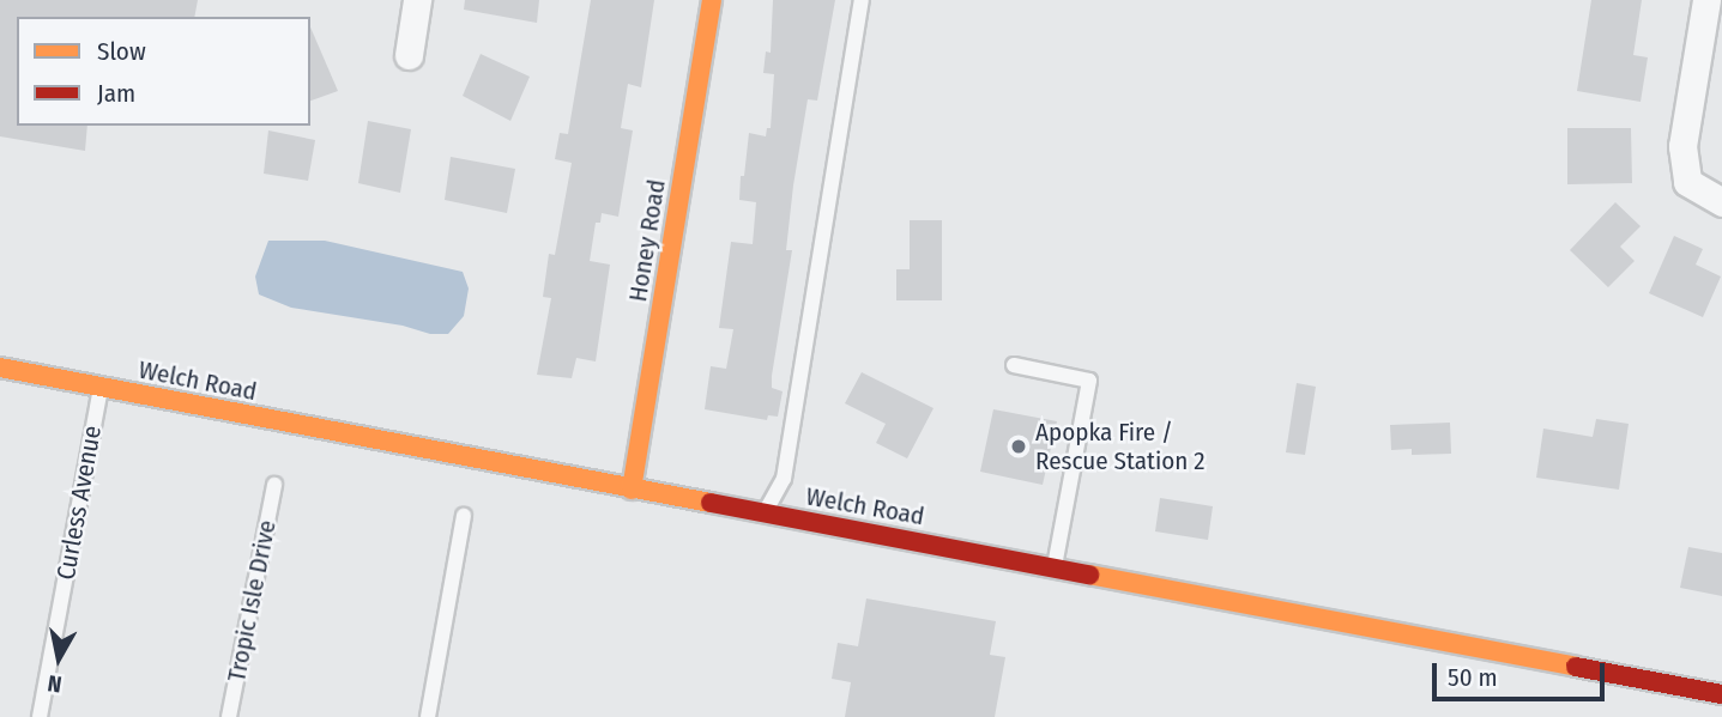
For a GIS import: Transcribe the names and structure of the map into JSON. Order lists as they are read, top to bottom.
{
  "streets": {
    "street": ["Honey Road", "Welch Road"],
    "lane": ["Curless Avenue", "Tropic Isle Drive"]
  },
  "crossings": [
    ["Honey Road", "Welch Road"],
    ["Welch Road", "Curless Avenue"]
  ],
  "places": ["Apopka Fire / Rescue Station 2"],
  "legend": ["Slow", "Jam"],
  "scale_bar": "50 m",
  "north": "bottom"
}
